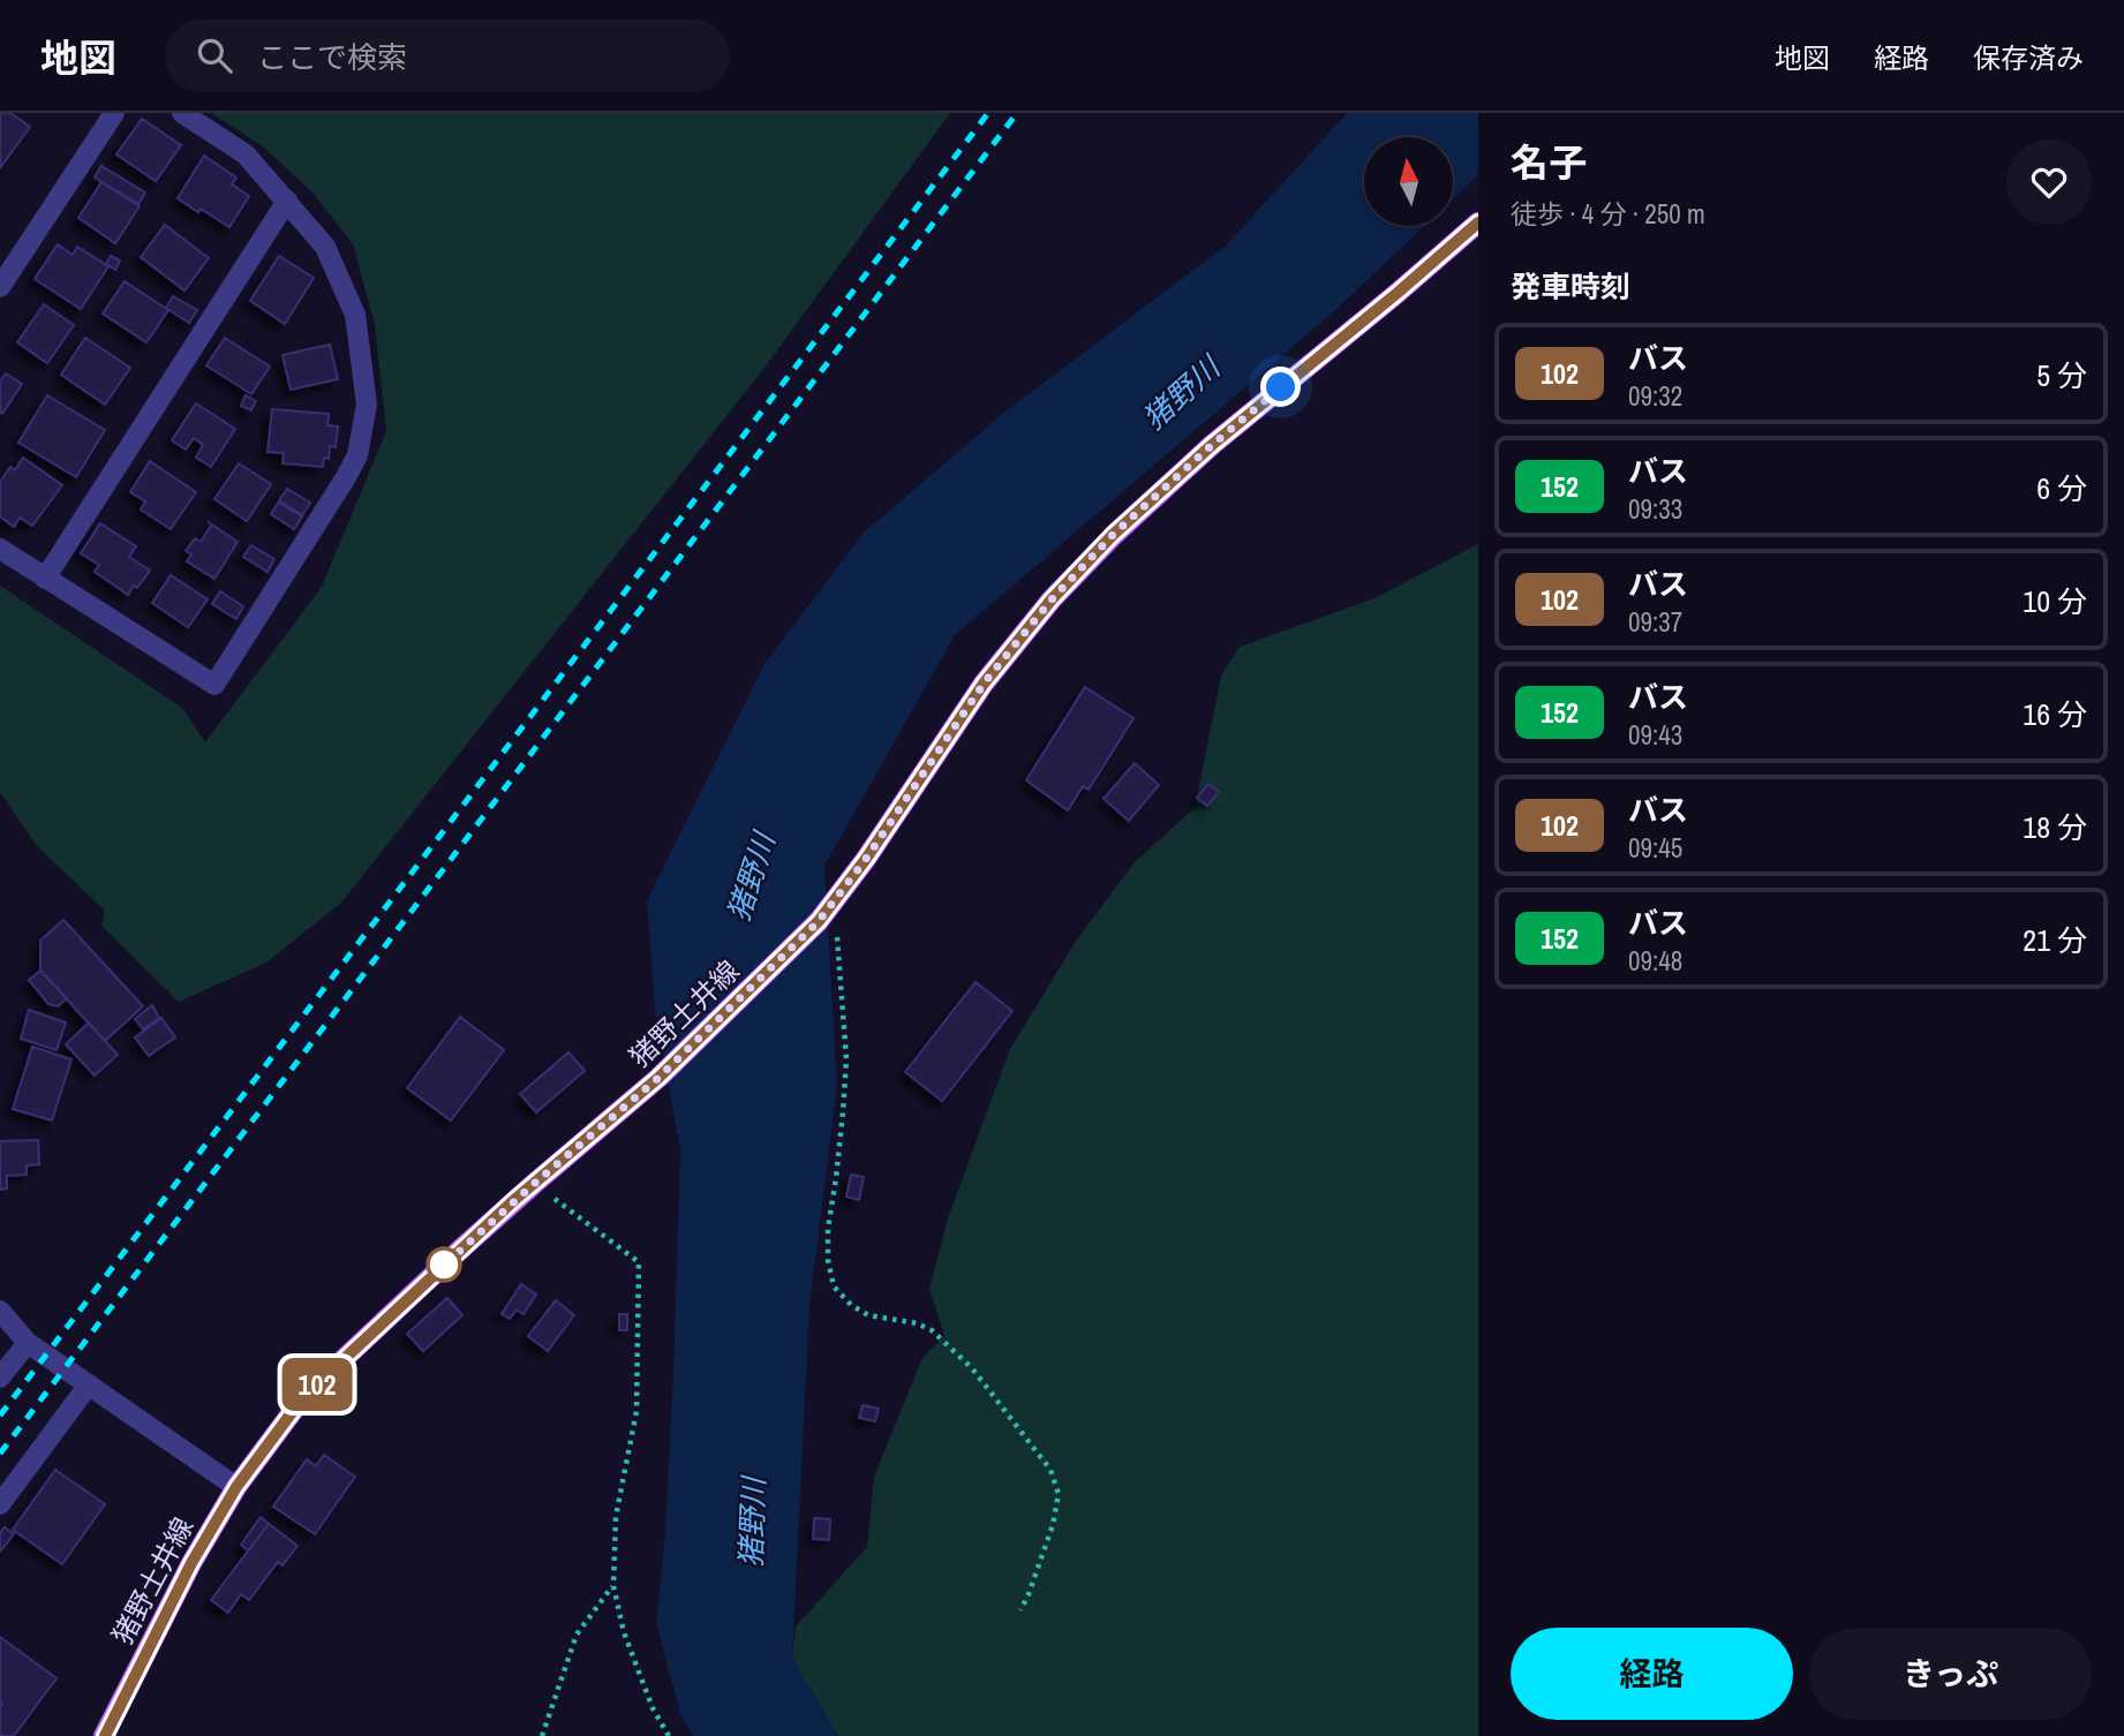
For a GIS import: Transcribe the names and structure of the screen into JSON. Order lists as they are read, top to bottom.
{
  "streets": {
    "main road": ["猪野土井線"]
  },
  "water": ["猪野川"],
  "lines": ["bus line 102"],
  "north": "top",
  "page": {
    "header": "地図",
    "search": "ここで検索",
    "nav": ["地図", "経路", "保存済み"],
    "on_map": "102",
    "heading": [
      ["名子", "徒歩 · 4 分 · 250 m"],
      "発車時刻"
    ],
    "list": [
      {
        "mark": "102",
        "name": "バス",
        "note": "09:32",
        "value": "5 分"
      },
      {
        "mark": "152",
        "name": "バス",
        "note": "09:33",
        "value": "6 分"
      },
      {
        "mark": "102",
        "name": "バス",
        "note": "09:37",
        "value": "10 分"
      },
      {
        "mark": "152",
        "name": "バス",
        "note": "09:43",
        "value": "16 分"
      },
      {
        "mark": "102",
        "name": "バス",
        "note": "09:45",
        "value": "18 分"
      },
      {
        "mark": "152",
        "name": "バス",
        "note": "09:48",
        "value": "21 分"
      }
    ],
    "buttons": ["経路", "きっぷ"]
  }
}
